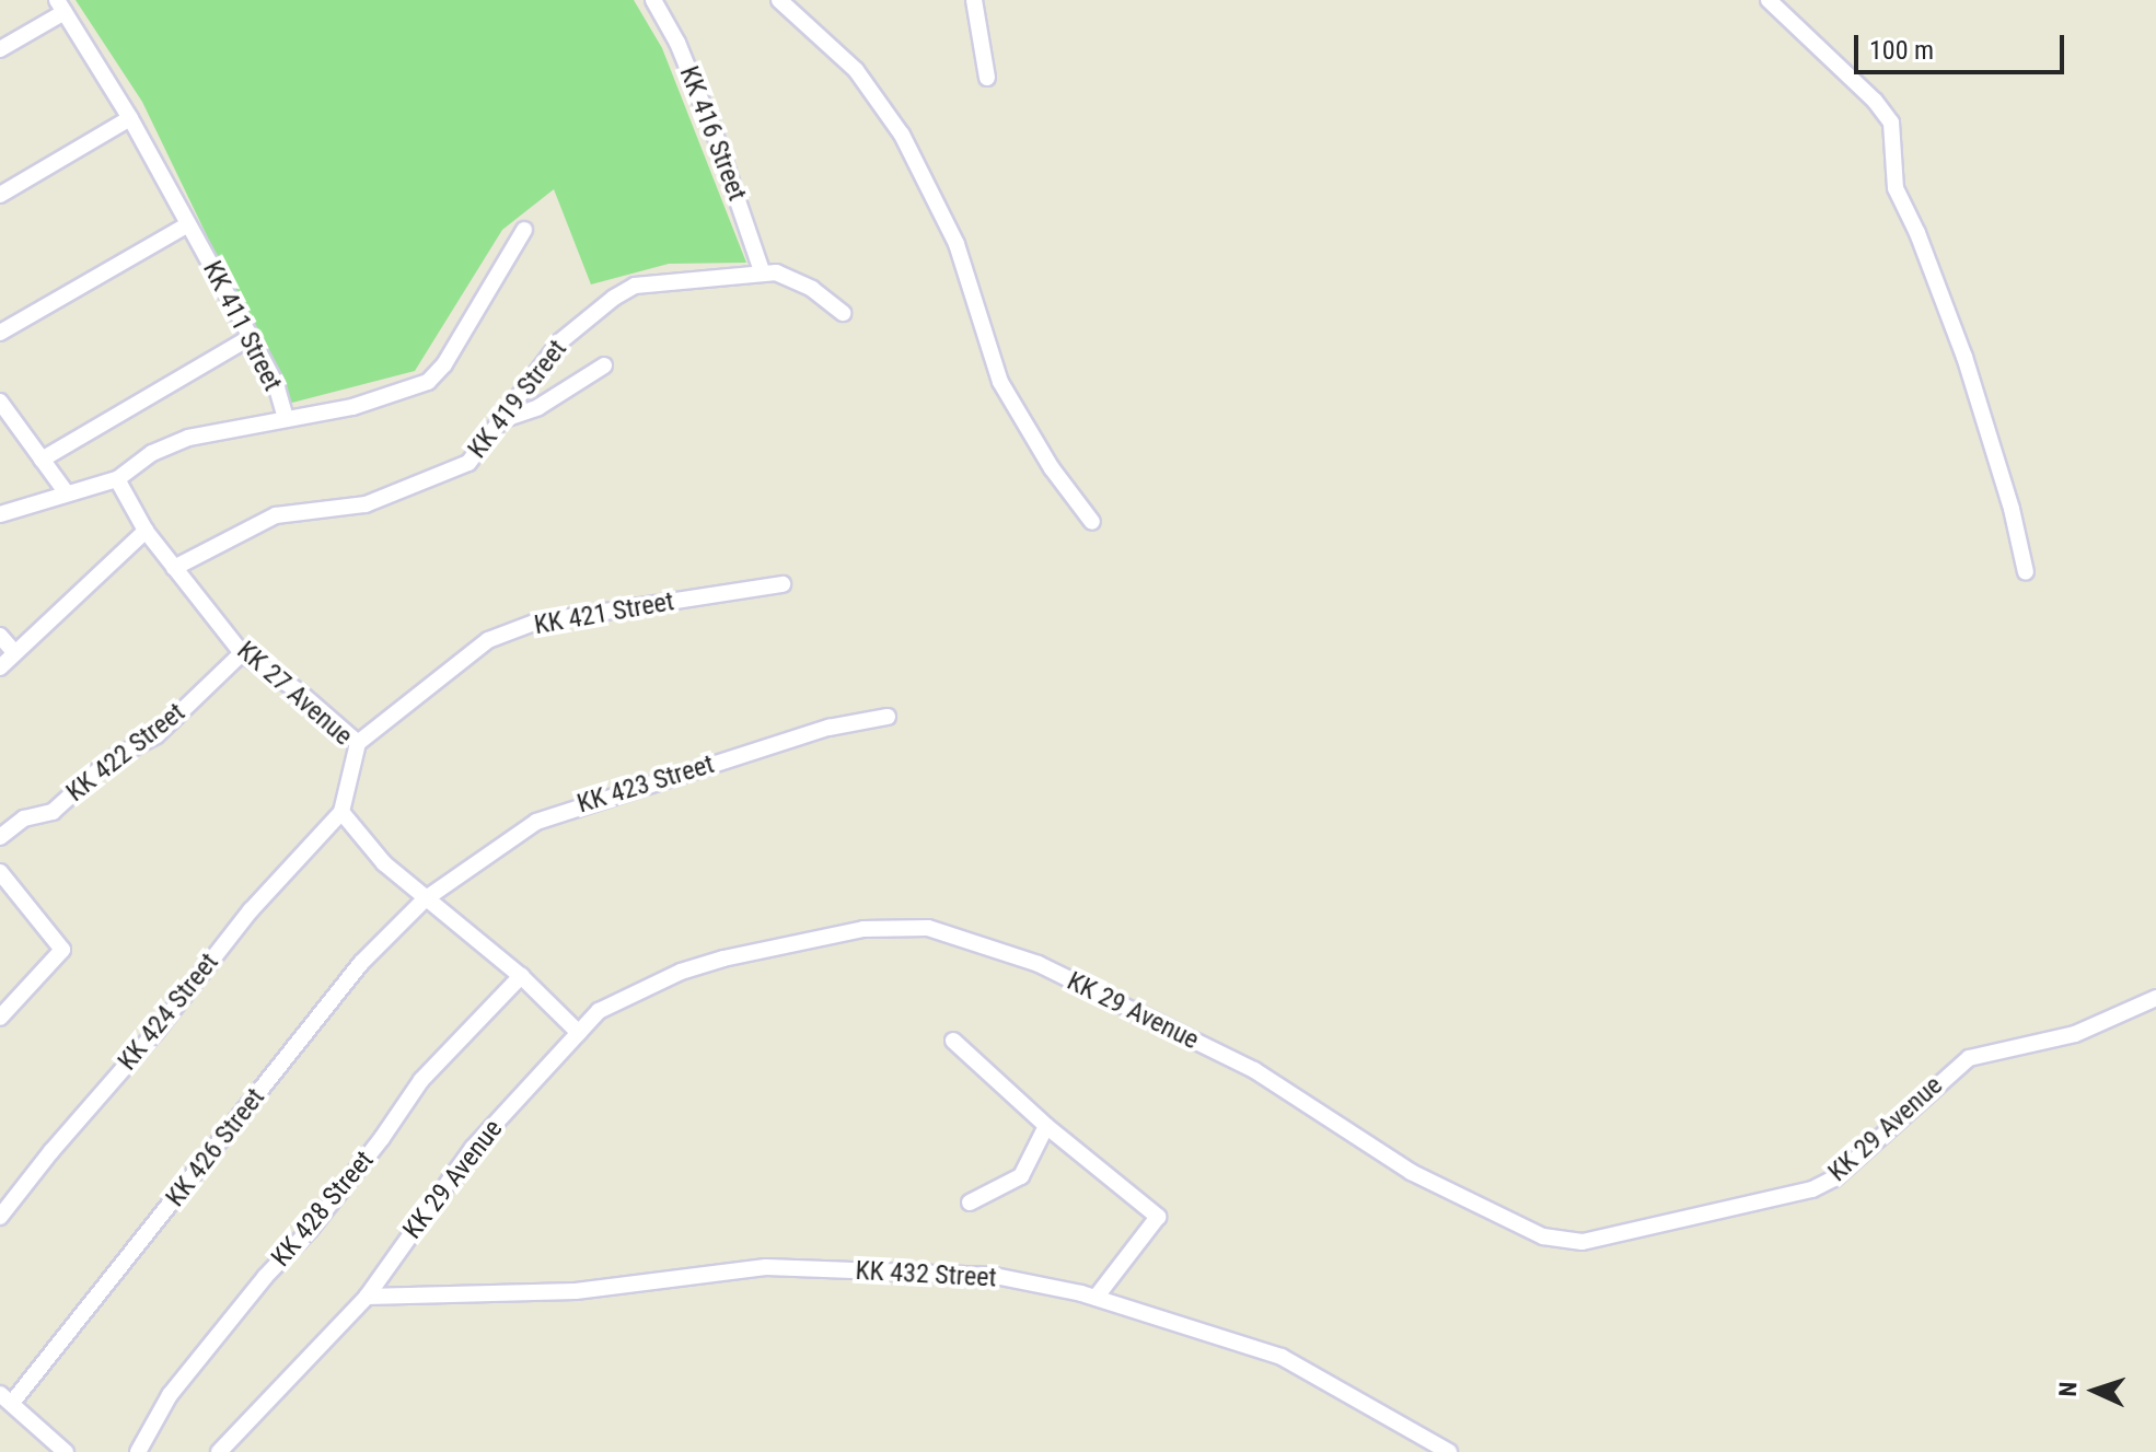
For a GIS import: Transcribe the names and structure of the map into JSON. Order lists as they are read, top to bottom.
{
  "streets": {
    "street": [
      "KK 416 Street",
      "KK 411 Street",
      "KK 419 Street",
      "KK 421 Street",
      "KK 27 Avenue",
      "KK 422 Street",
      "KK 423 Street",
      "KK 29 Avenue",
      "KK 424 Street",
      "KK 426 Street",
      "KK 428 Street",
      "KK 432 Street"
    ]
  },
  "crossings": [
    ["KK 416 Street", "KK 419 Street"],
    ["KK 419 Street", "KK 27 Avenue"],
    ["KK 421 Street", "KK 27 Avenue"],
    ["KK 27 Avenue", "KK 422 Street"],
    ["KK 27 Avenue", "KK 424 Street"],
    ["KK 423 Street", "KK 426 Street"],
    ["KK 29 Avenue", "KK 432 Street"]
  ],
  "scale_bar": "100 m",
  "north": "left"
}
